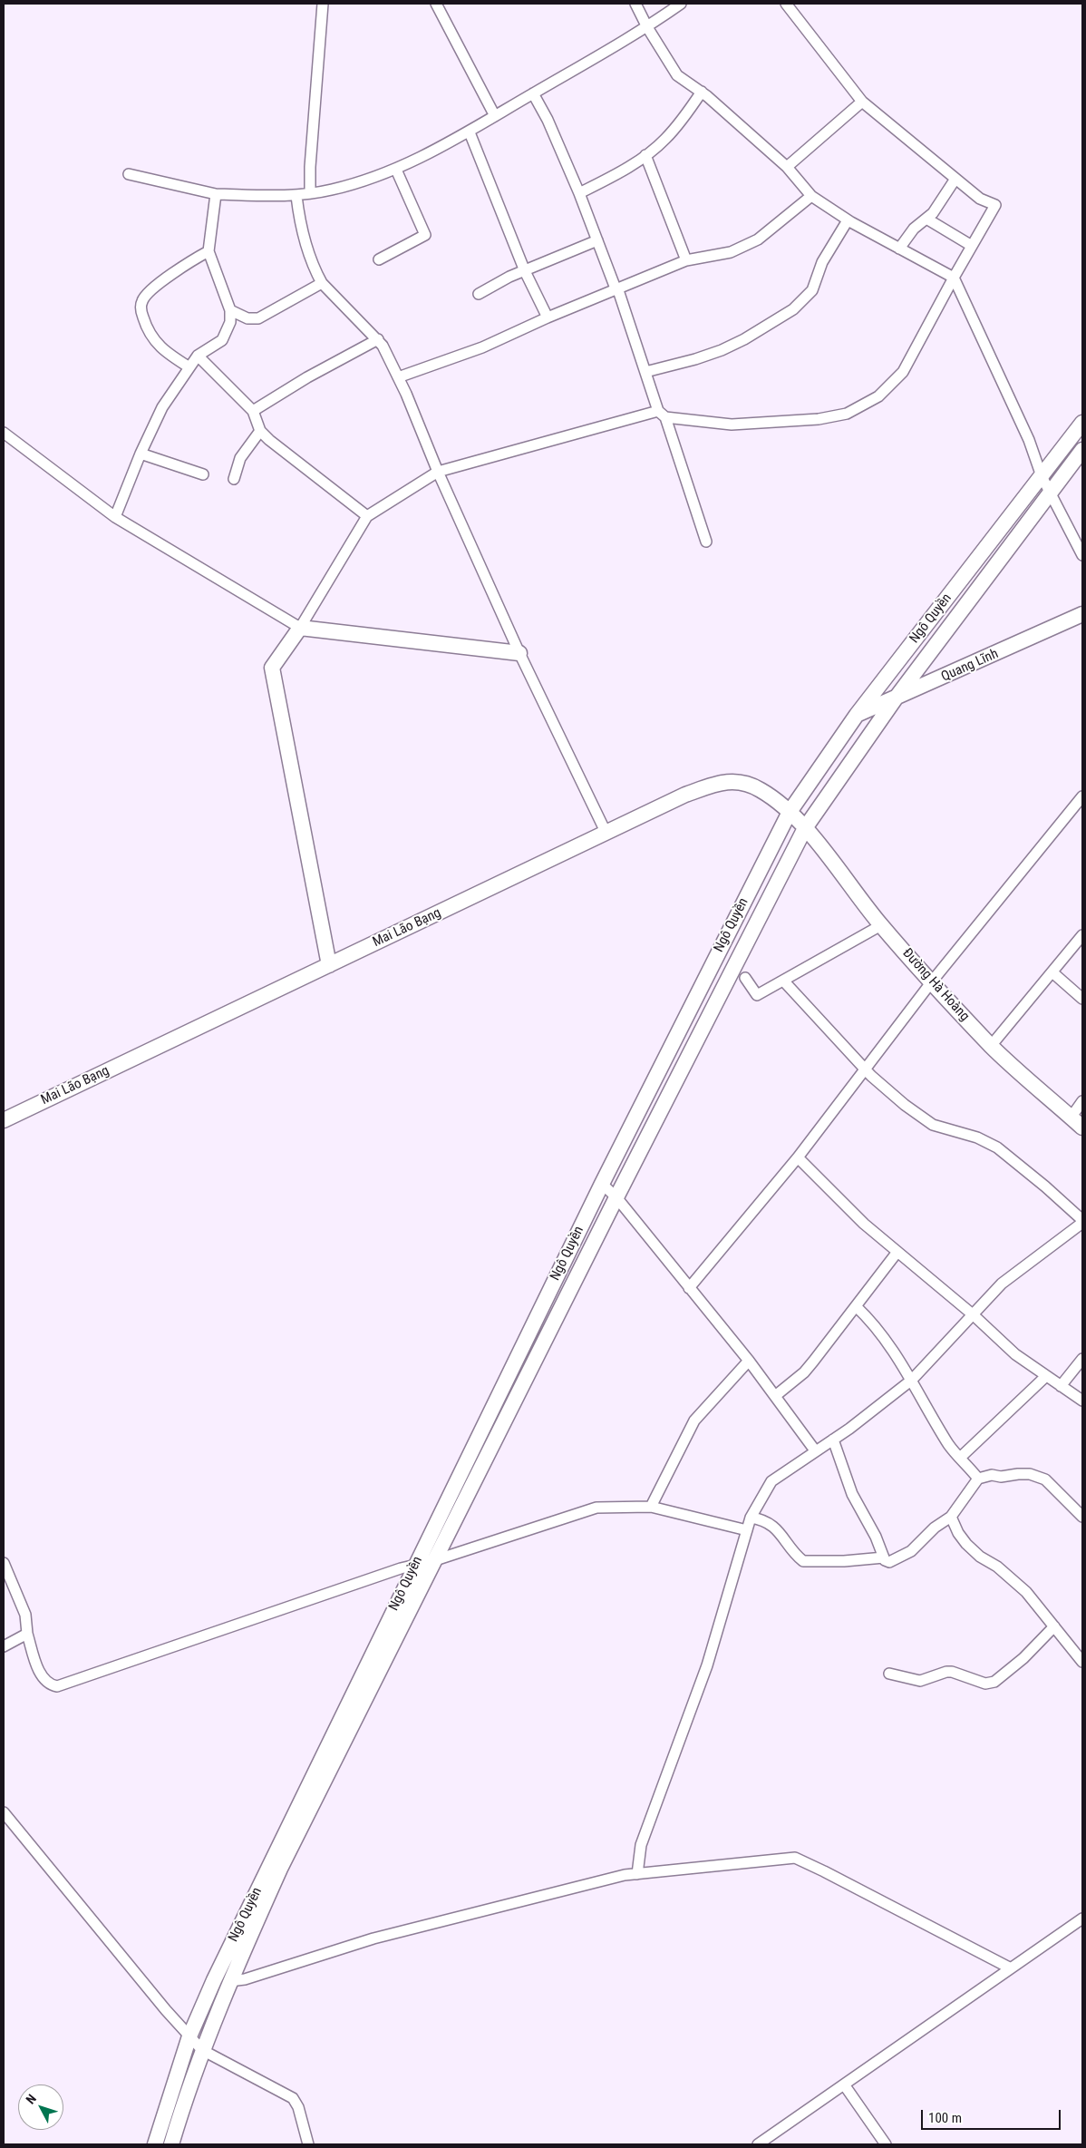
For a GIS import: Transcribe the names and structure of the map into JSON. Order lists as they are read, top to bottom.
{
  "streets": {
    "main road": [
      "Ngô Quyền",
      "Quang Lĩnh",
      "Mai Lão Bạng",
      "Đường Hà Hoàng"
    ]
  },
  "crossings": [
    ["Ngô Quyền", "Quang Lĩnh"],
    ["Ngô Quyền", "Mai Lão Bạng"],
    ["Ngô Quyền", "Đường Hà Hoàng"],
    ["Mai Lão Bạng", "Đường Hà Hoàng"]
  ],
  "scale_bar": "100 m",
  "north": "top left"
}
